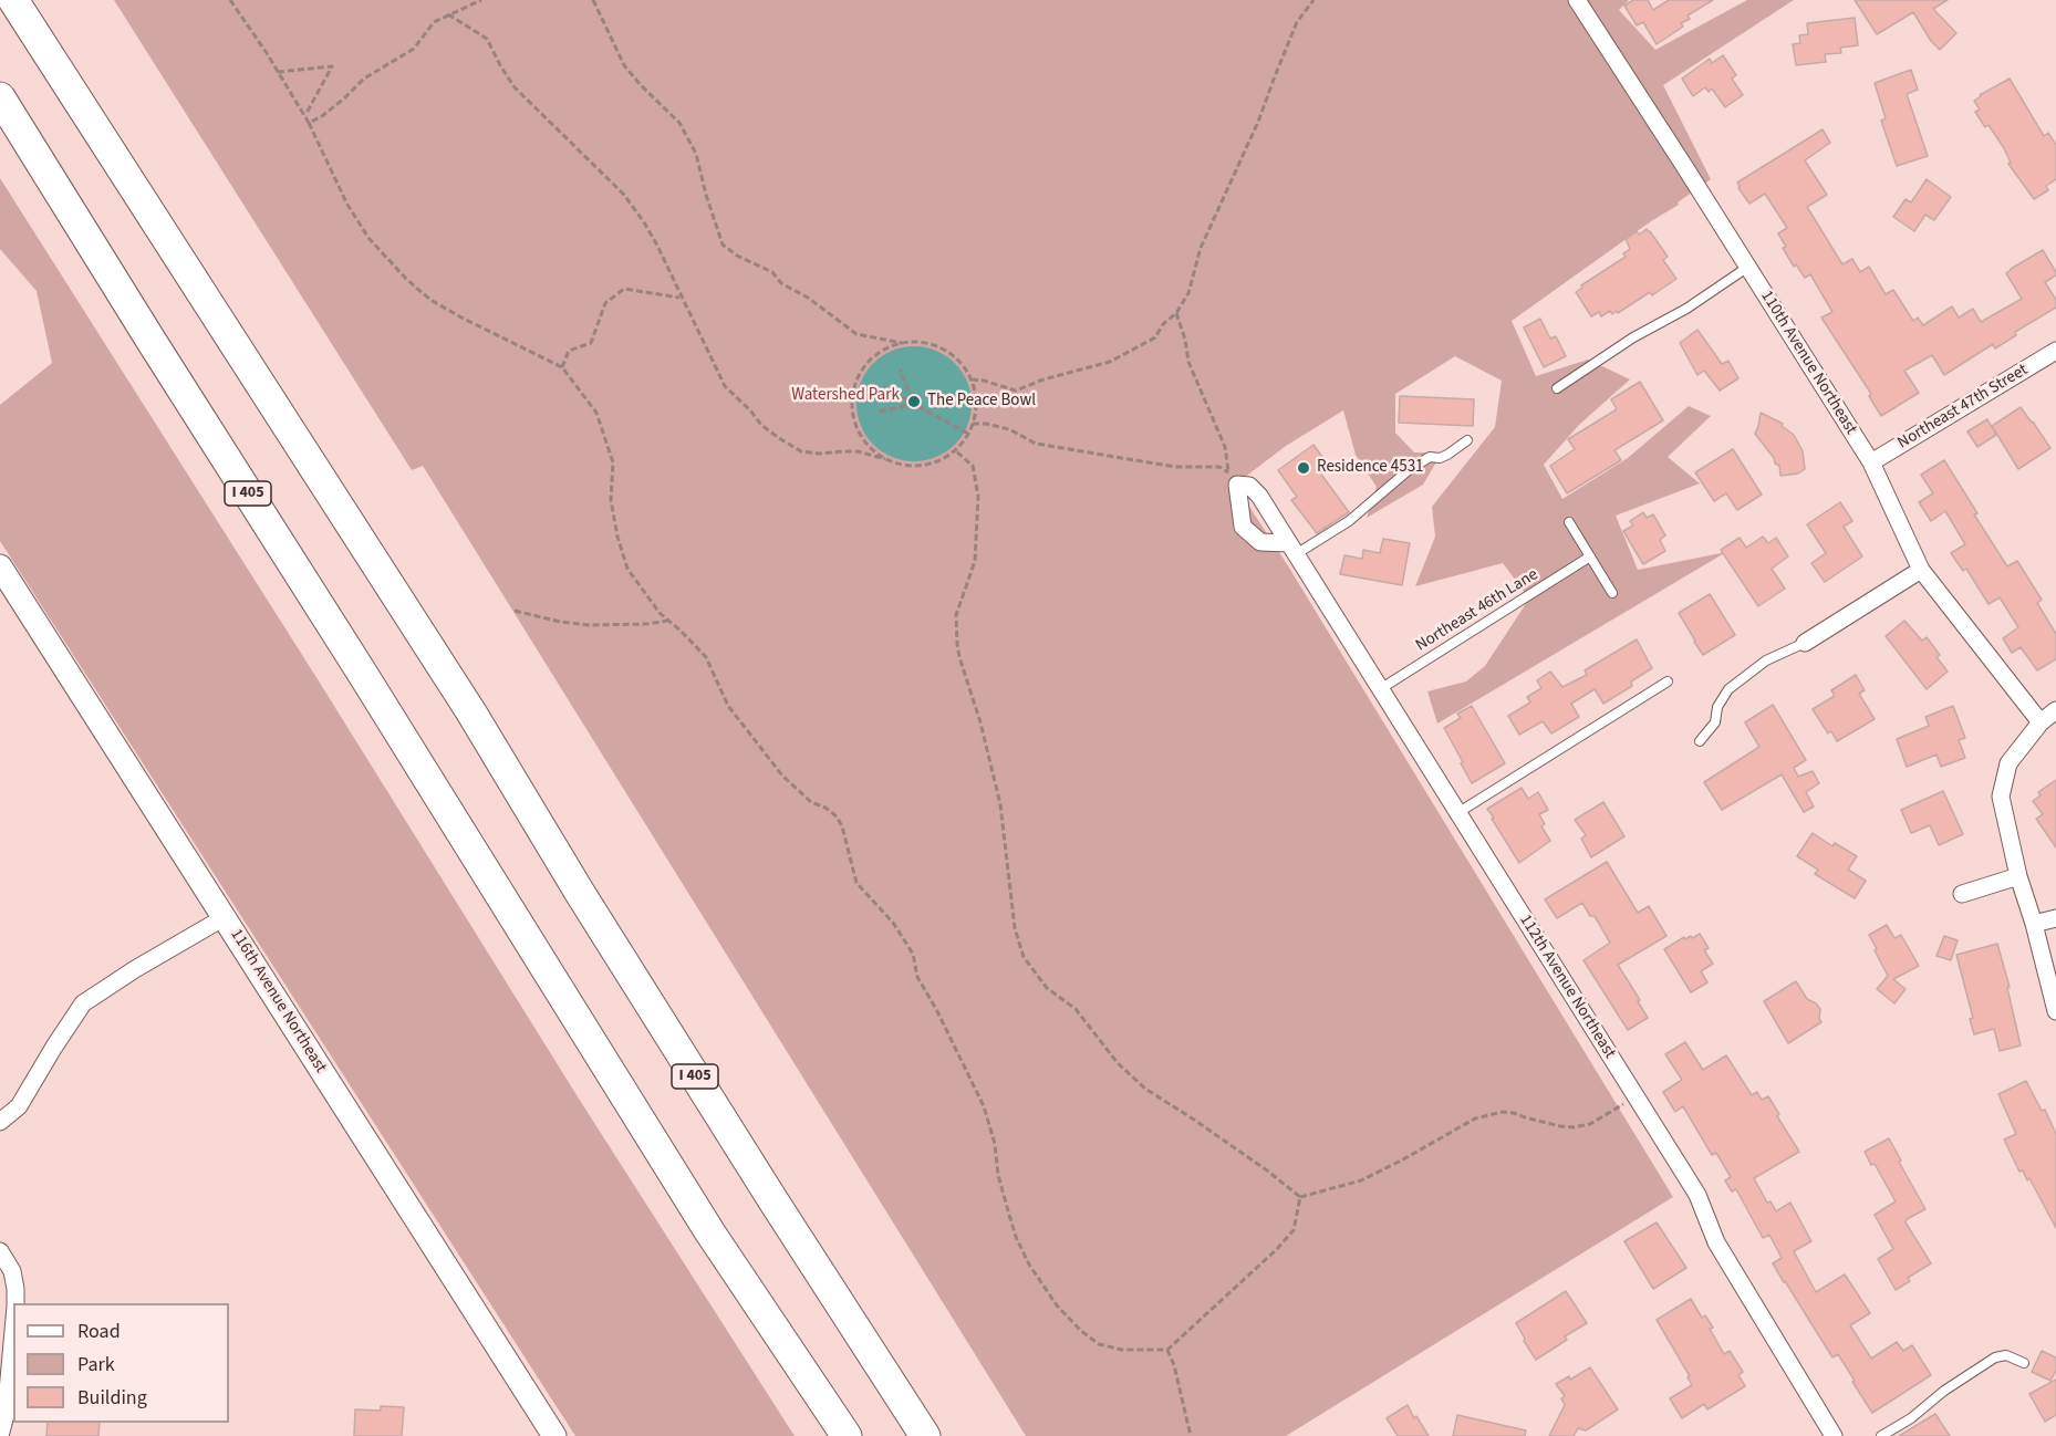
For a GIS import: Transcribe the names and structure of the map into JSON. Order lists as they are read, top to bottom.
{
  "streets": {
    "highway": ["I 405"],
    "street": [
      "110th Avenue Northeast",
      "Northeast 47th Street",
      "112th Avenue Northeast",
      "116th Avenue Northeast"
    ],
    "lane": ["Northeast 46th Lane"]
  },
  "crossings": [
    ["110th Avenue Northeast", "Northeast 47th Street"],
    ["Northeast 46th Lane", "112th Avenue Northeast"]
  ],
  "parks": ["Watershed Park"],
  "places": ["The Peace Bowl", "Residence 4531"],
  "legend": ["Road", "Park", "Building"]
}
